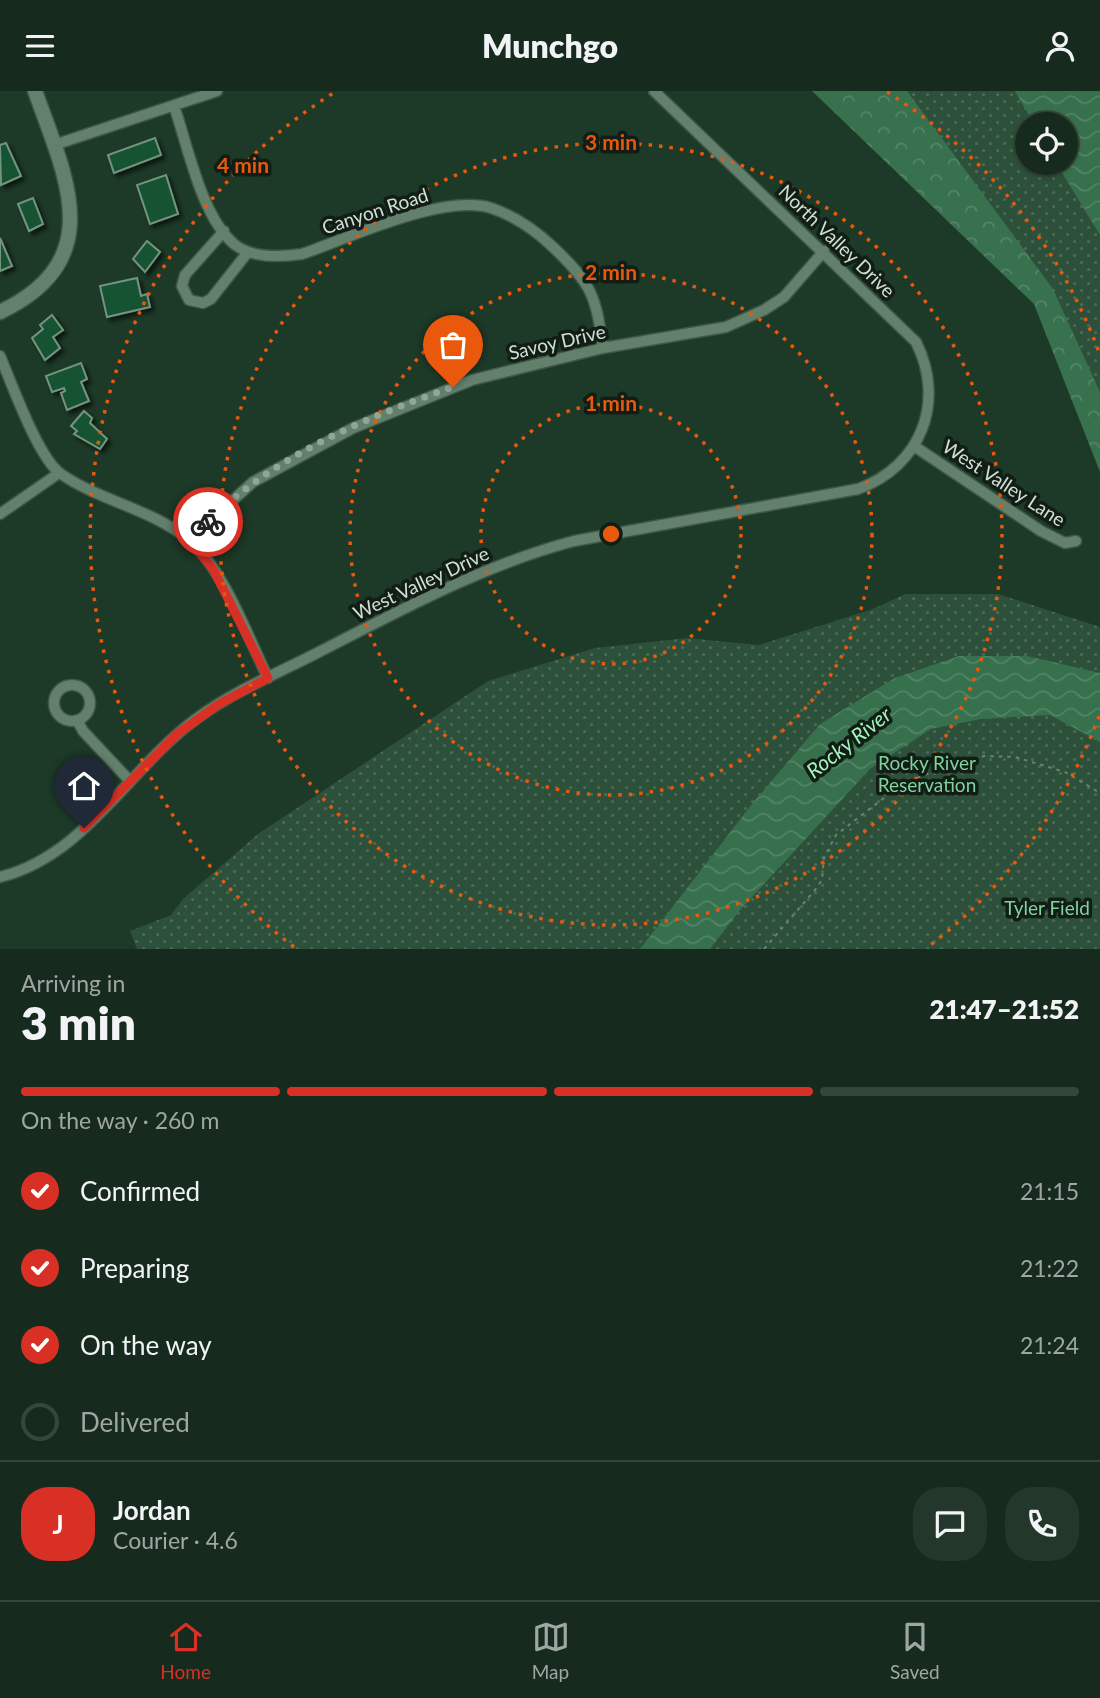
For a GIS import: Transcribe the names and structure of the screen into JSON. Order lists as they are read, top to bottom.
{
  "streets": {
    "street": [
      "Canyon Road",
      "North Valley Drive",
      "Savoy Drive",
      "West Valley Lane",
      "West Valley Drive"
    ]
  },
  "crossings": [
    ["Canyon Road", "Savoy Drive"],
    ["North Valley Drive", "Savoy Drive"],
    ["North Valley Drive", "West Valley Lane"],
    ["North Valley Drive", "West Valley Drive"],
    ["West Valley Lane", "West Valley Drive"]
  ],
  "water": ["Rocky River"],
  "parks": ["Rocky River Reservation", "Tyler Field"],
  "page": {
    "header": "Munchgo",
    "heading": ["3 min", "Arriving in", "21:47–21:52"],
    "panel": ["Jordan", "Courier · 4.6"],
    "bar": "On the way · 260 m",
    "list": [
      ["Confirmed", "21:15"],
      ["Preparing", "21:22"],
      ["On the way", "21:24"],
      "Delivered"
    ],
    "round": "J",
    "tabs": ["Home", "Map", "Saved"]
  },
  "rings": [
    "3 min",
    "4 min",
    "2 min",
    "1 min"
  ]
}
